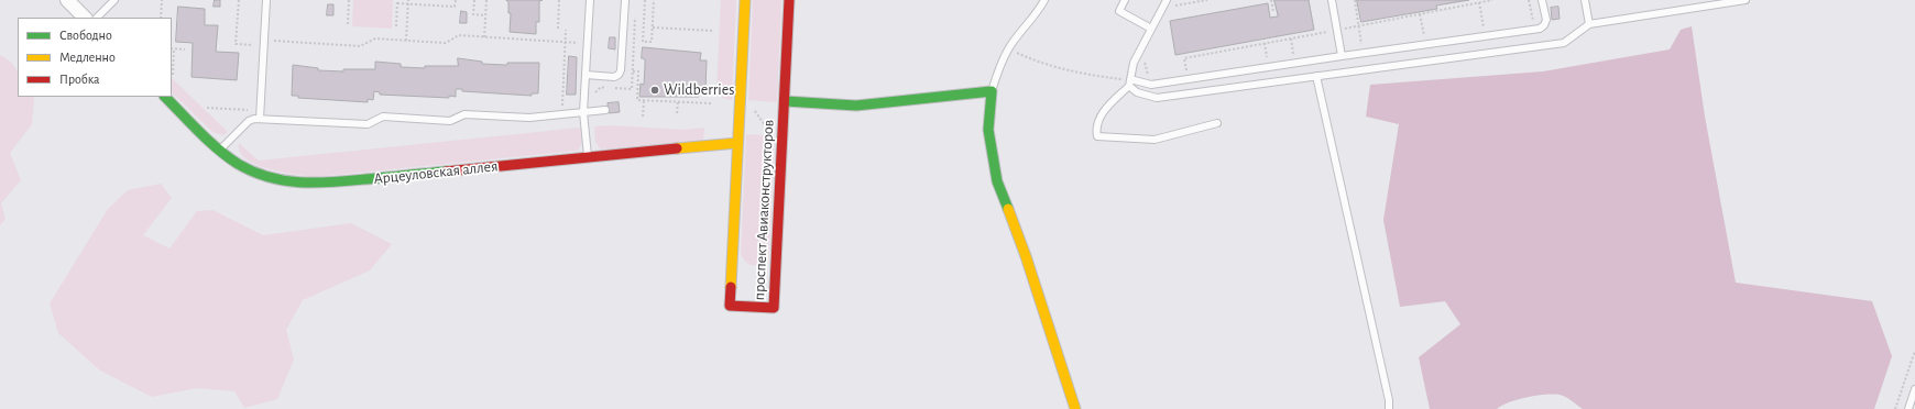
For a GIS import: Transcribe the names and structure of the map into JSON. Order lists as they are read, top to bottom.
{
  "streets": {
    "street": ["Арцеуловская аллея", "проспект Авиаконструкторов"]
  },
  "crossings": [
    ["Арцеуловская аллея", "проспект Авиаконструкторов"]
  ],
  "places": ["Wildberries"],
  "legend": ["Свободно", "Медленно", "Пробка"]
}
